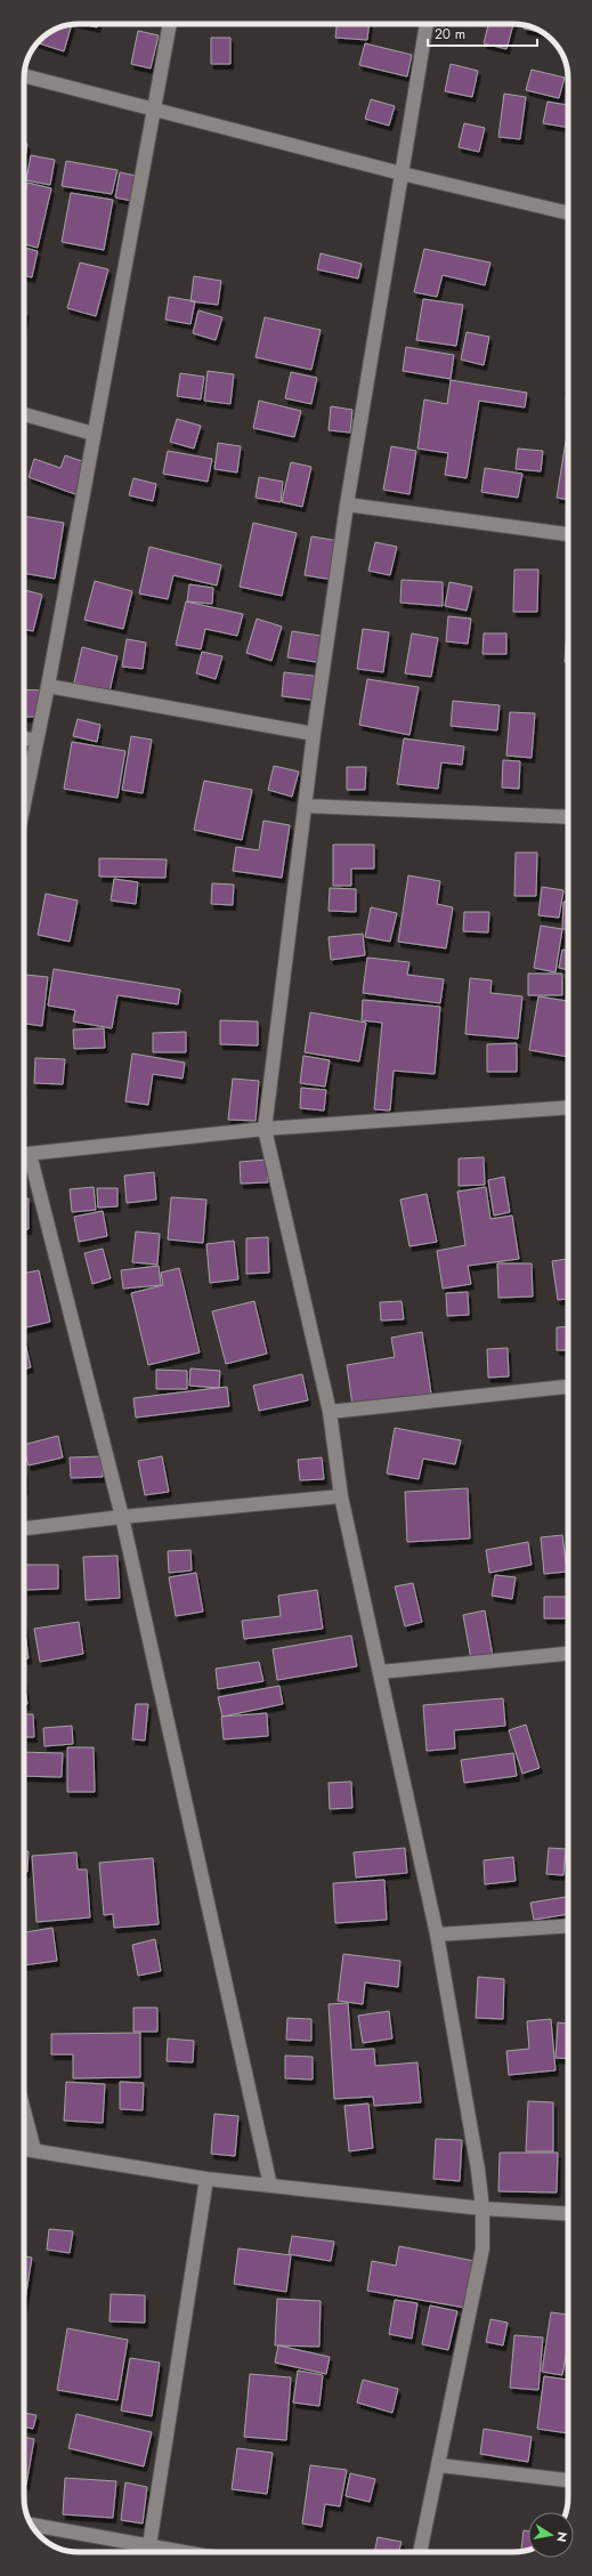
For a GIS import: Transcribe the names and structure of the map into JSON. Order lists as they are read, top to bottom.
{
  "scale_bar": "20 m",
  "north": "right"
}
